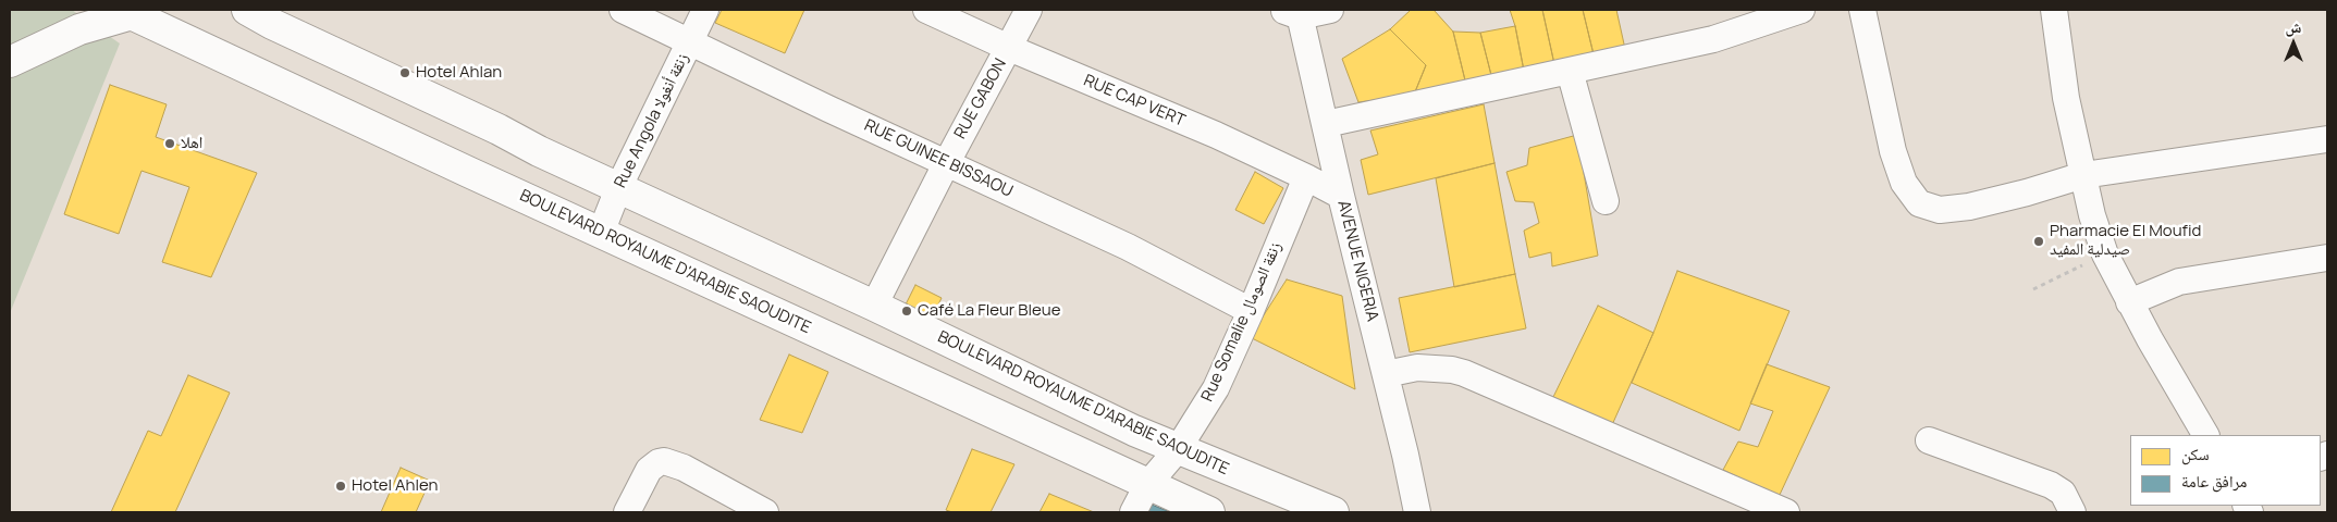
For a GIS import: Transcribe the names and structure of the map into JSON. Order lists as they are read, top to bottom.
{
  "streets": {
    "main road": ["BOULEVARD ROYAUME D'ARABIE SAOUDITE"],
    "street": [
      "RUE GABON",
      "RUE CAP VERT",
      "Rue Angola زنقة أنغولا",
      "RUE GUINEE BISSAOU",
      "AVENUE NIGERIA",
      "Rue Somalie زنقة الصومال"
    ]
  },
  "crossings": [
    ["RUE GABON", "RUE CAP VERT"],
    ["RUE GABON", "RUE GUINEE BISSAOU"],
    ["RUE GABON", "BOULEVARD ROYAUME D'ARABIE SAOUDITE"],
    ["RUE CAP VERT", "AVENUE NIGERIA"],
    ["RUE CAP VERT", "Rue Somalie زنقة الصومال"],
    ["Rue Angola زنقة أنغولا", "RUE GUINEE BISSAOU"],
    ["Rue Angola زنقة أنغولا", "BOULEVARD ROYAUME D'ARABIE SAOUDITE"],
    ["RUE GUINEE BISSAOU", "Rue Somalie زنقة الصومال"],
    ["BOULEVARD ROYAUME D'ARABIE SAOUDITE", "Rue Somalie زنقة الصومال"]
  ],
  "places": [
    "Hotel Ahlan",
    "اهلا",
    "Pharmacie El Moufid صيدلية المفيد",
    "Café La Fleur Bleue",
    "Hotel Ahlen"
  ],
  "legend": ["سكن", "مرافق عامة"],
  "north": "top"
}
